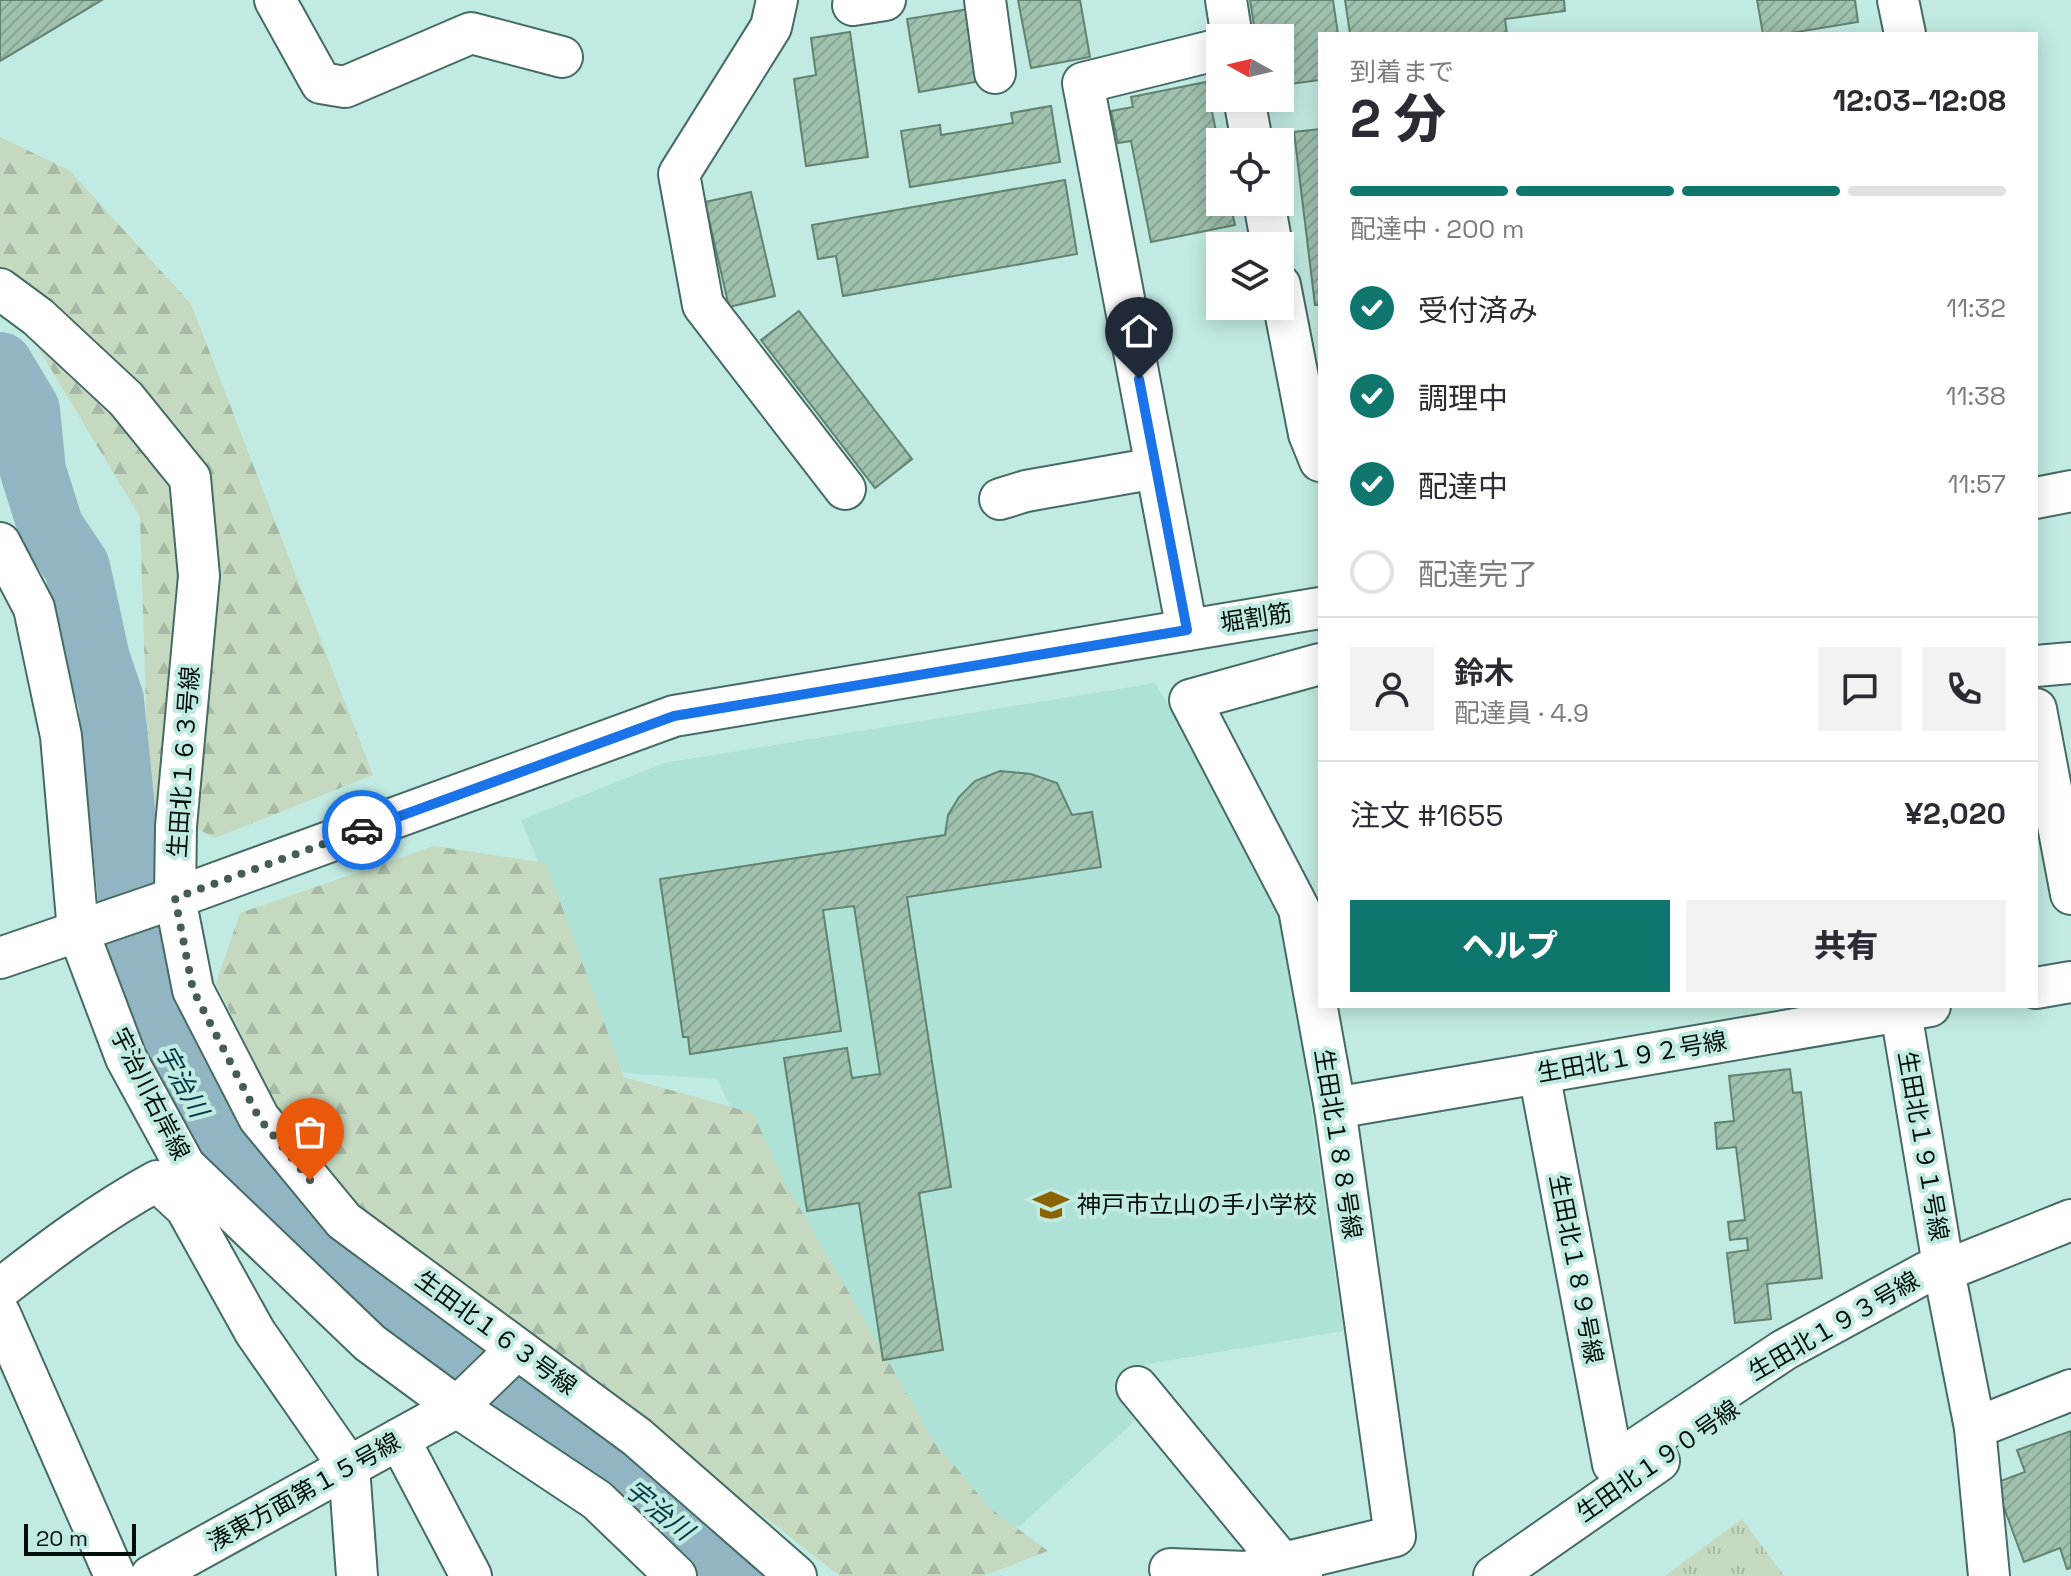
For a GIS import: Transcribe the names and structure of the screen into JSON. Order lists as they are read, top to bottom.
{
  "streets": {
    "street": [
      "堀割筋",
      "生田北１６３号線",
      "生田北１９２号線",
      "宇治川右岸線",
      "生田北１８８号線",
      "生田北１９１号線",
      "生田北１８９号線",
      "生田北１９３号線",
      "生田北１９０号線",
      "湊東方面第１５号線"
    ]
  },
  "crossings": [
    ["堀割筋", "生田北１６３号線"],
    ["堀割筋", "宇治川右岸線"],
    ["生田北１６３号線", "湊東方面第１５号線"],
    ["生田北１９２号線", "生田北１８８号線"],
    ["生田北１９２号線", "生田北１９１号線"],
    ["生田北１９２号線", "生田北１８９号線"],
    ["宇治川右岸線", "湊東方面第１５号線"],
    ["生田北１９１号線", "生田北１９３号線"],
    ["生田北１９１号線", "生田北１９０号線"],
    ["生田北１８９号線", "生田北１９３号線"],
    ["生田北１９３号線", "生田北１９０号線"]
  ],
  "water": ["宇治川"],
  "places": {
    "school or university": ["神戸市立山の手小学校"]
  },
  "scale_bar": "20 m",
  "north": "left",
  "page": {
    "heading": ["2 分", "到着まで", "12:03–12:08"],
    "panel": [
      "鈴木",
      "配達員 · 4.9",
      "注文 #1655",
      "¥2,020"
    ],
    "bar": "配達中 · 200 m",
    "list": [
      ["受付済み", "11:32"],
      ["調理中", "11:38"],
      ["配達中", "11:57"],
      "配達完了"
    ],
    "buttons": ["ヘルプ", "共有"],
    "scale": "20 m"
  }
}
